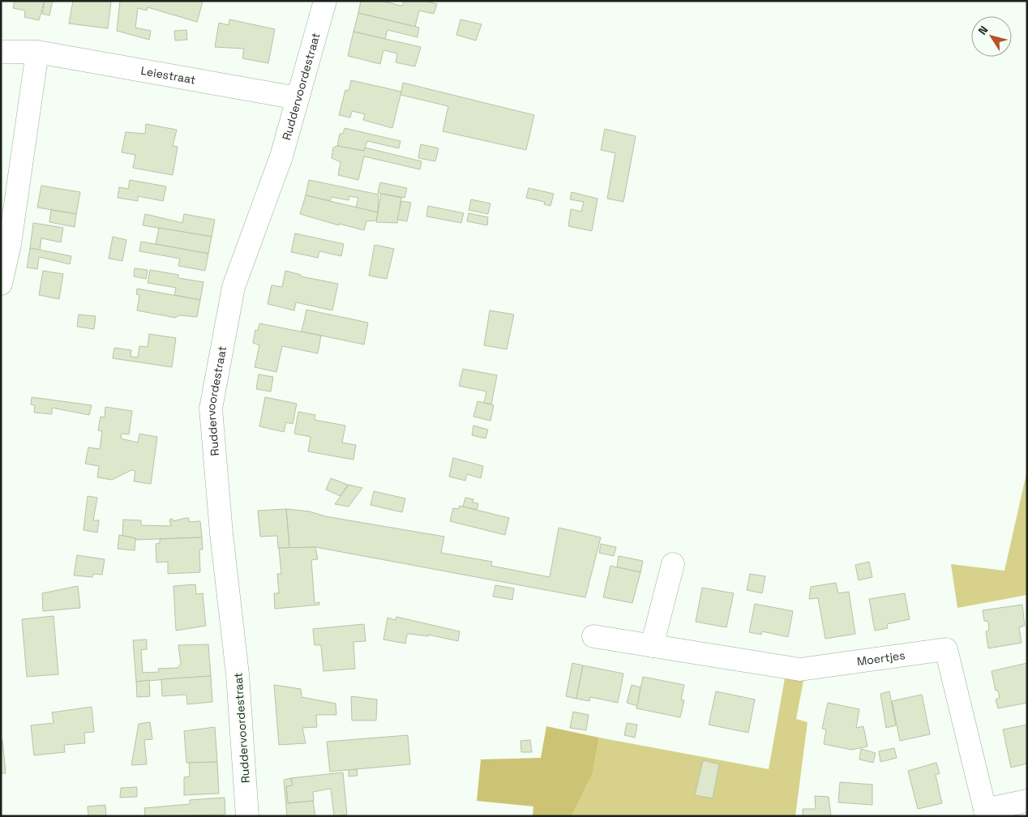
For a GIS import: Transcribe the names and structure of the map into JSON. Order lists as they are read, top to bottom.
{
  "streets": {
    "street": ["Leiestraat", "Ruddervoordestraat", "Moertjes"]
  },
  "crossings": [
    ["Leiestraat", "Ruddervoordestraat"]
  ],
  "north": "top left"
}
